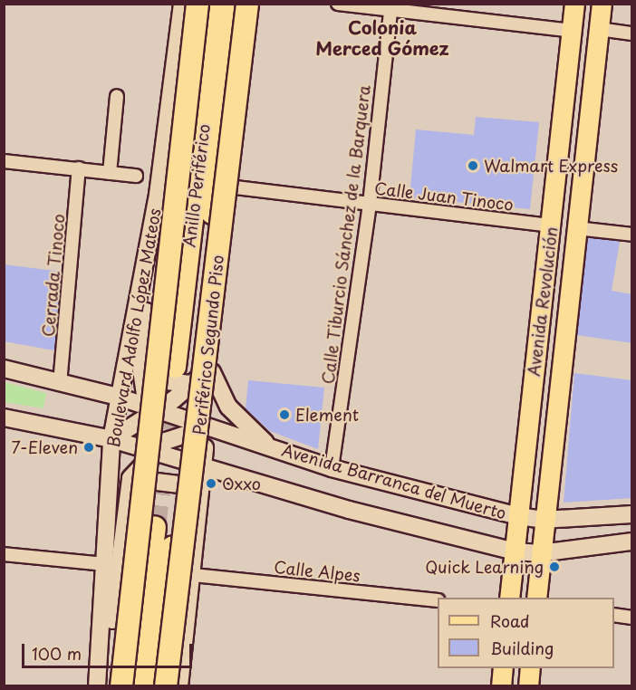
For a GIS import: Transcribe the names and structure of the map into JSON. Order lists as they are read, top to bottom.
{
  "streets": {
    "highway": ["Anillo Periférico", "Periférico Segundo Piso"],
    "main road": ["Avenida Revolución", "Boulevard Adolfo López Mateos", "Avenida Barranca del Muerto"],
    "street": [
      "Calle Juan Tinoco",
      "Calle Tiburcio Sánchez de la Barquera",
      "Cerrada Tinoco",
      "Calle Alpes"
    ]
  },
  "crossings": [
    ["Calle Juan Tinoco", "Calle Tiburcio Sánchez de la Barquera"],
    ["Calle Juan Tinoco", "Avenida Revolución"],
    ["Calle Tiburcio Sánchez de la Barquera", "Avenida Barranca del Muerto"],
    ["Cerrada Tinoco", "Avenida Barranca del Muerto"],
    ["Avenida Revolución", "Avenida Barranca del Muerto"],
    ["Boulevard Adolfo López Mateos", "Avenida Barranca del Muerto"]
  ],
  "districts": ["Colonia Merced Gómez"],
  "places": [
    "Walmart Express",
    "Element",
    "7-Eleven",
    "Oxxo",
    "Quick Learning"
  ],
  "legend": ["Road", "Building"],
  "scale_bar": "100 m"
}
